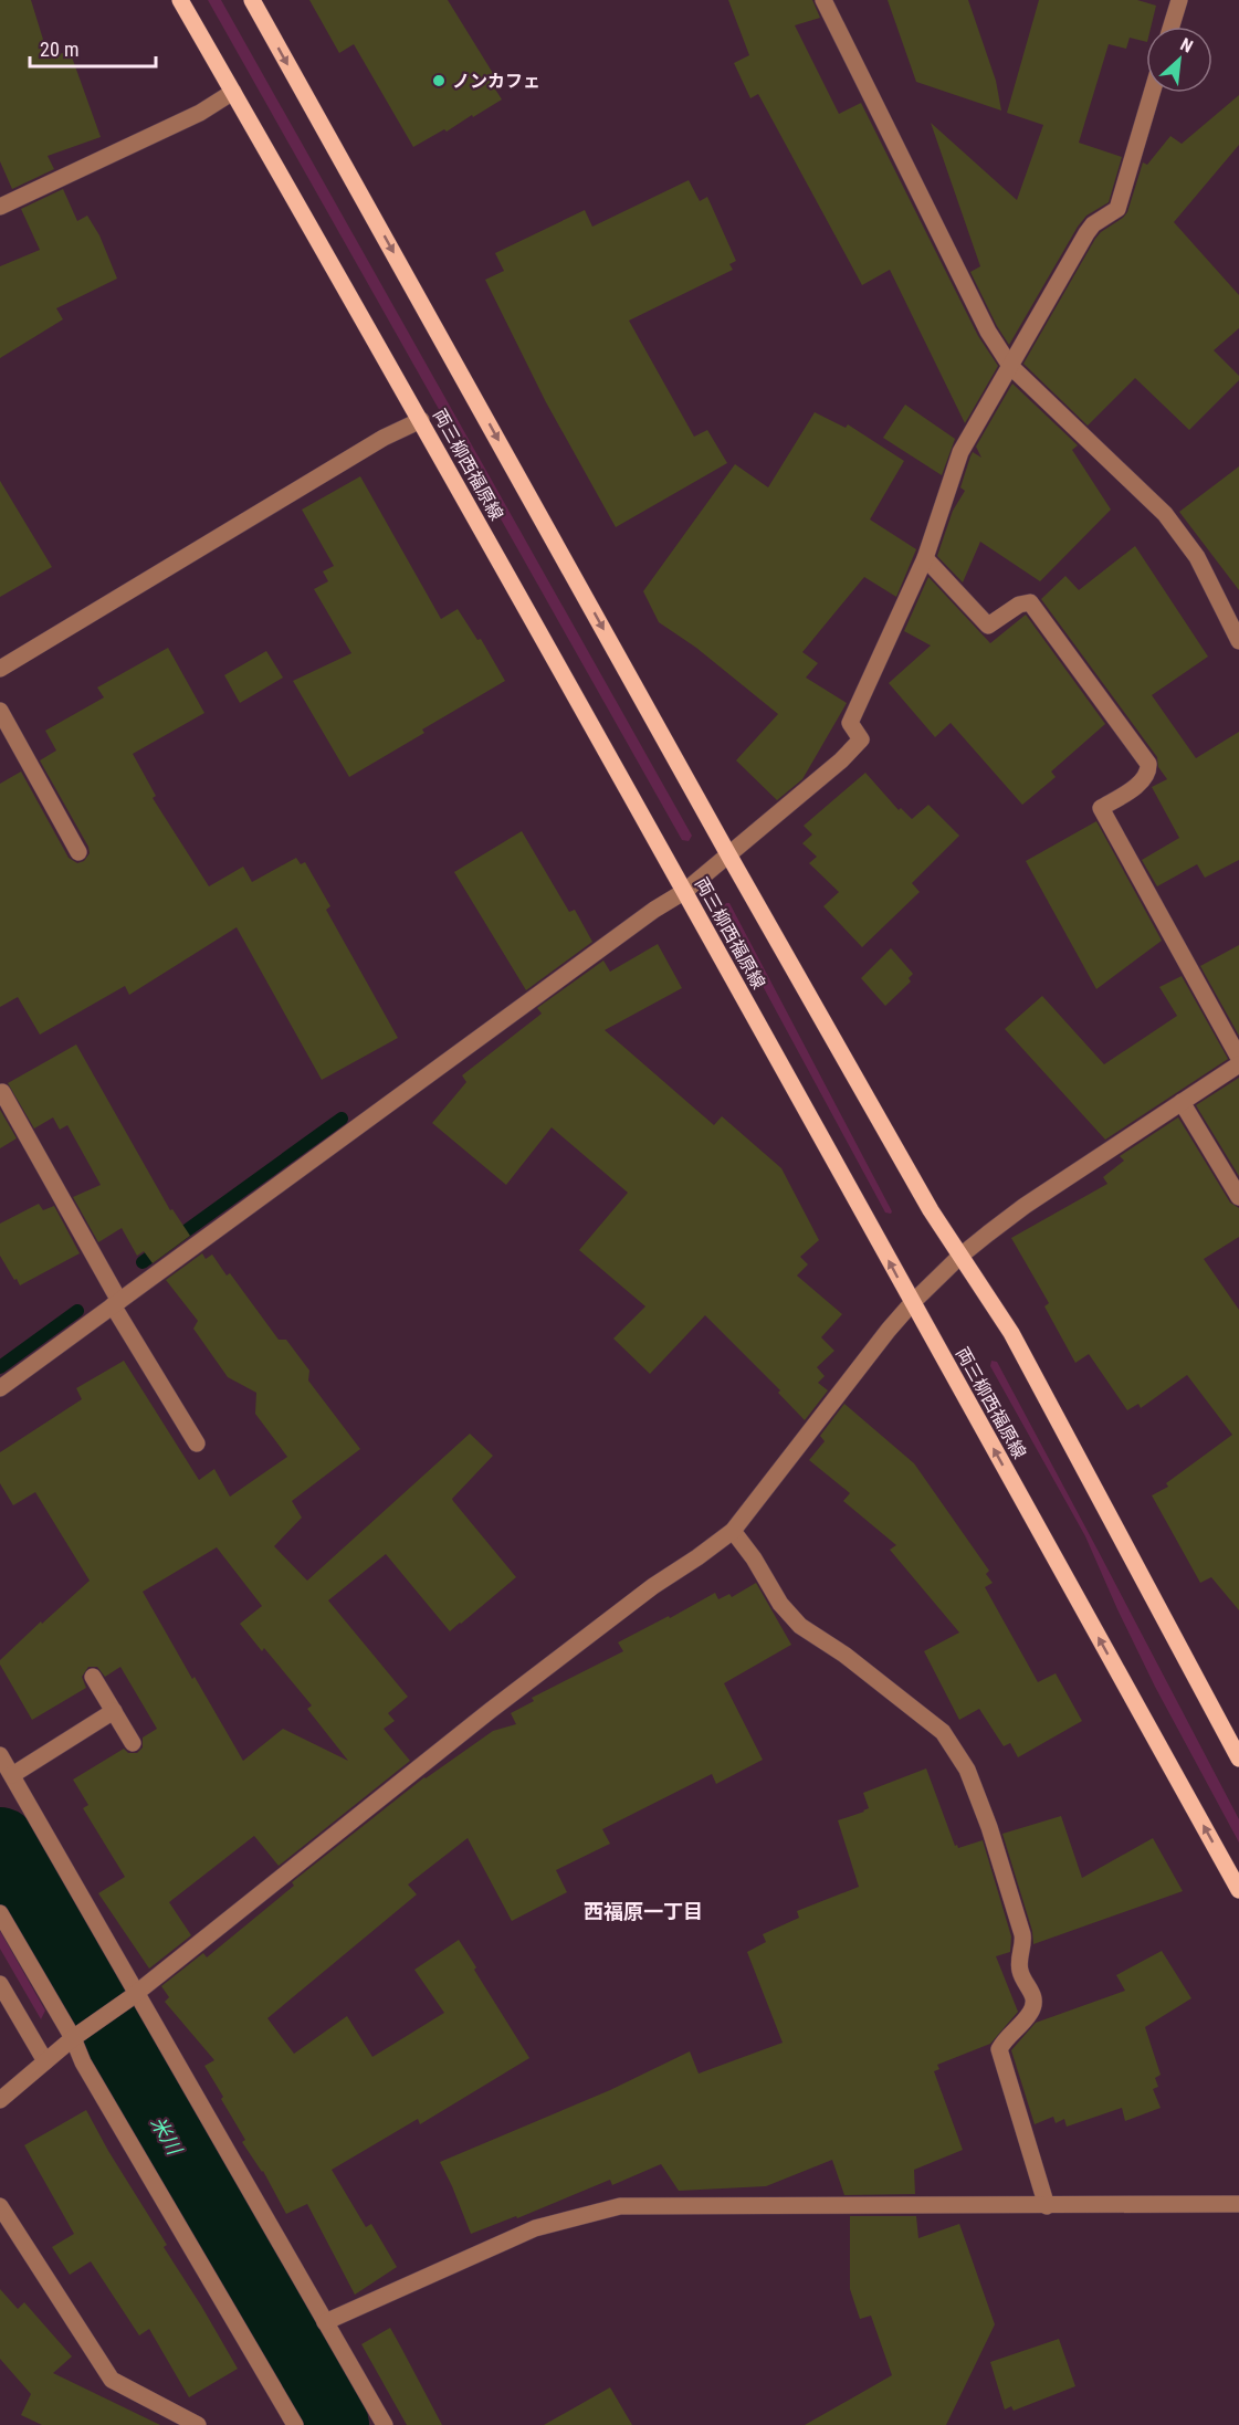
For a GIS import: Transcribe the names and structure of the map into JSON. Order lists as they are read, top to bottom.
{
  "streets": {
    "main road": ["両三柳西福原線"]
  },
  "districts": ["西福原一丁目"],
  "water": ["米川"],
  "places": ["ノンカフェ"],
  "scale_bar": "20 m",
  "north": "top right"
}
